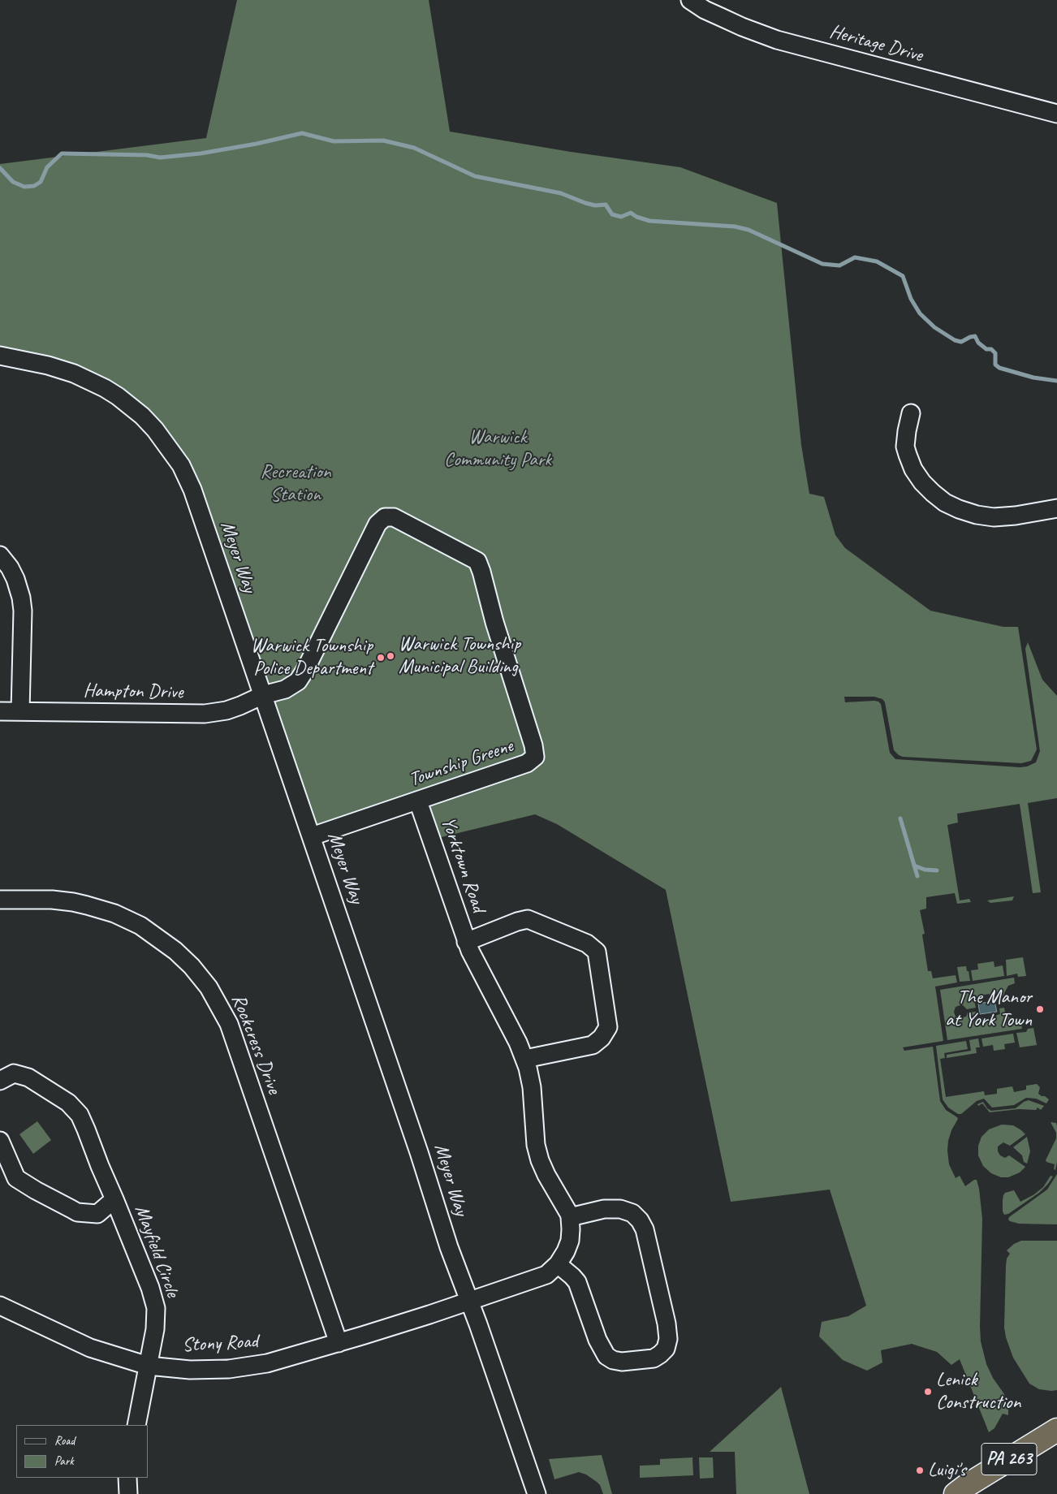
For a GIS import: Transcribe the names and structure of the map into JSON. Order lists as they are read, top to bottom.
{
  "streets": {
    "highway": ["PA 263"],
    "street": [
      "Heritage Drive",
      "Meyer Way",
      "Hampton Drive",
      "Township Greene",
      "Yorktown Road",
      "Rockcress Drive",
      "Mayfield Circle",
      "Stony Road"
    ]
  },
  "crossings": [
    ["Meyer Way", "Hampton Drive"],
    ["Meyer Way", "Township Greene"],
    ["Meyer Way", "Stony Road"],
    ["Hampton Drive", "Township Greene"],
    ["Township Greene", "Yorktown Road"],
    ["Rockcress Drive", "Stony Road"],
    ["Mayfield Circle", "Stony Road"]
  ],
  "parks": ["Warwick Community Park", "Recreation Station"],
  "places": [
    "Warwick Township Municipal Building",
    "Warwick Township Police Department",
    "The Manor at York Town",
    "Lenick Construction",
    "Luigi's"
  ],
  "legend": ["Road", "Park"]
}
